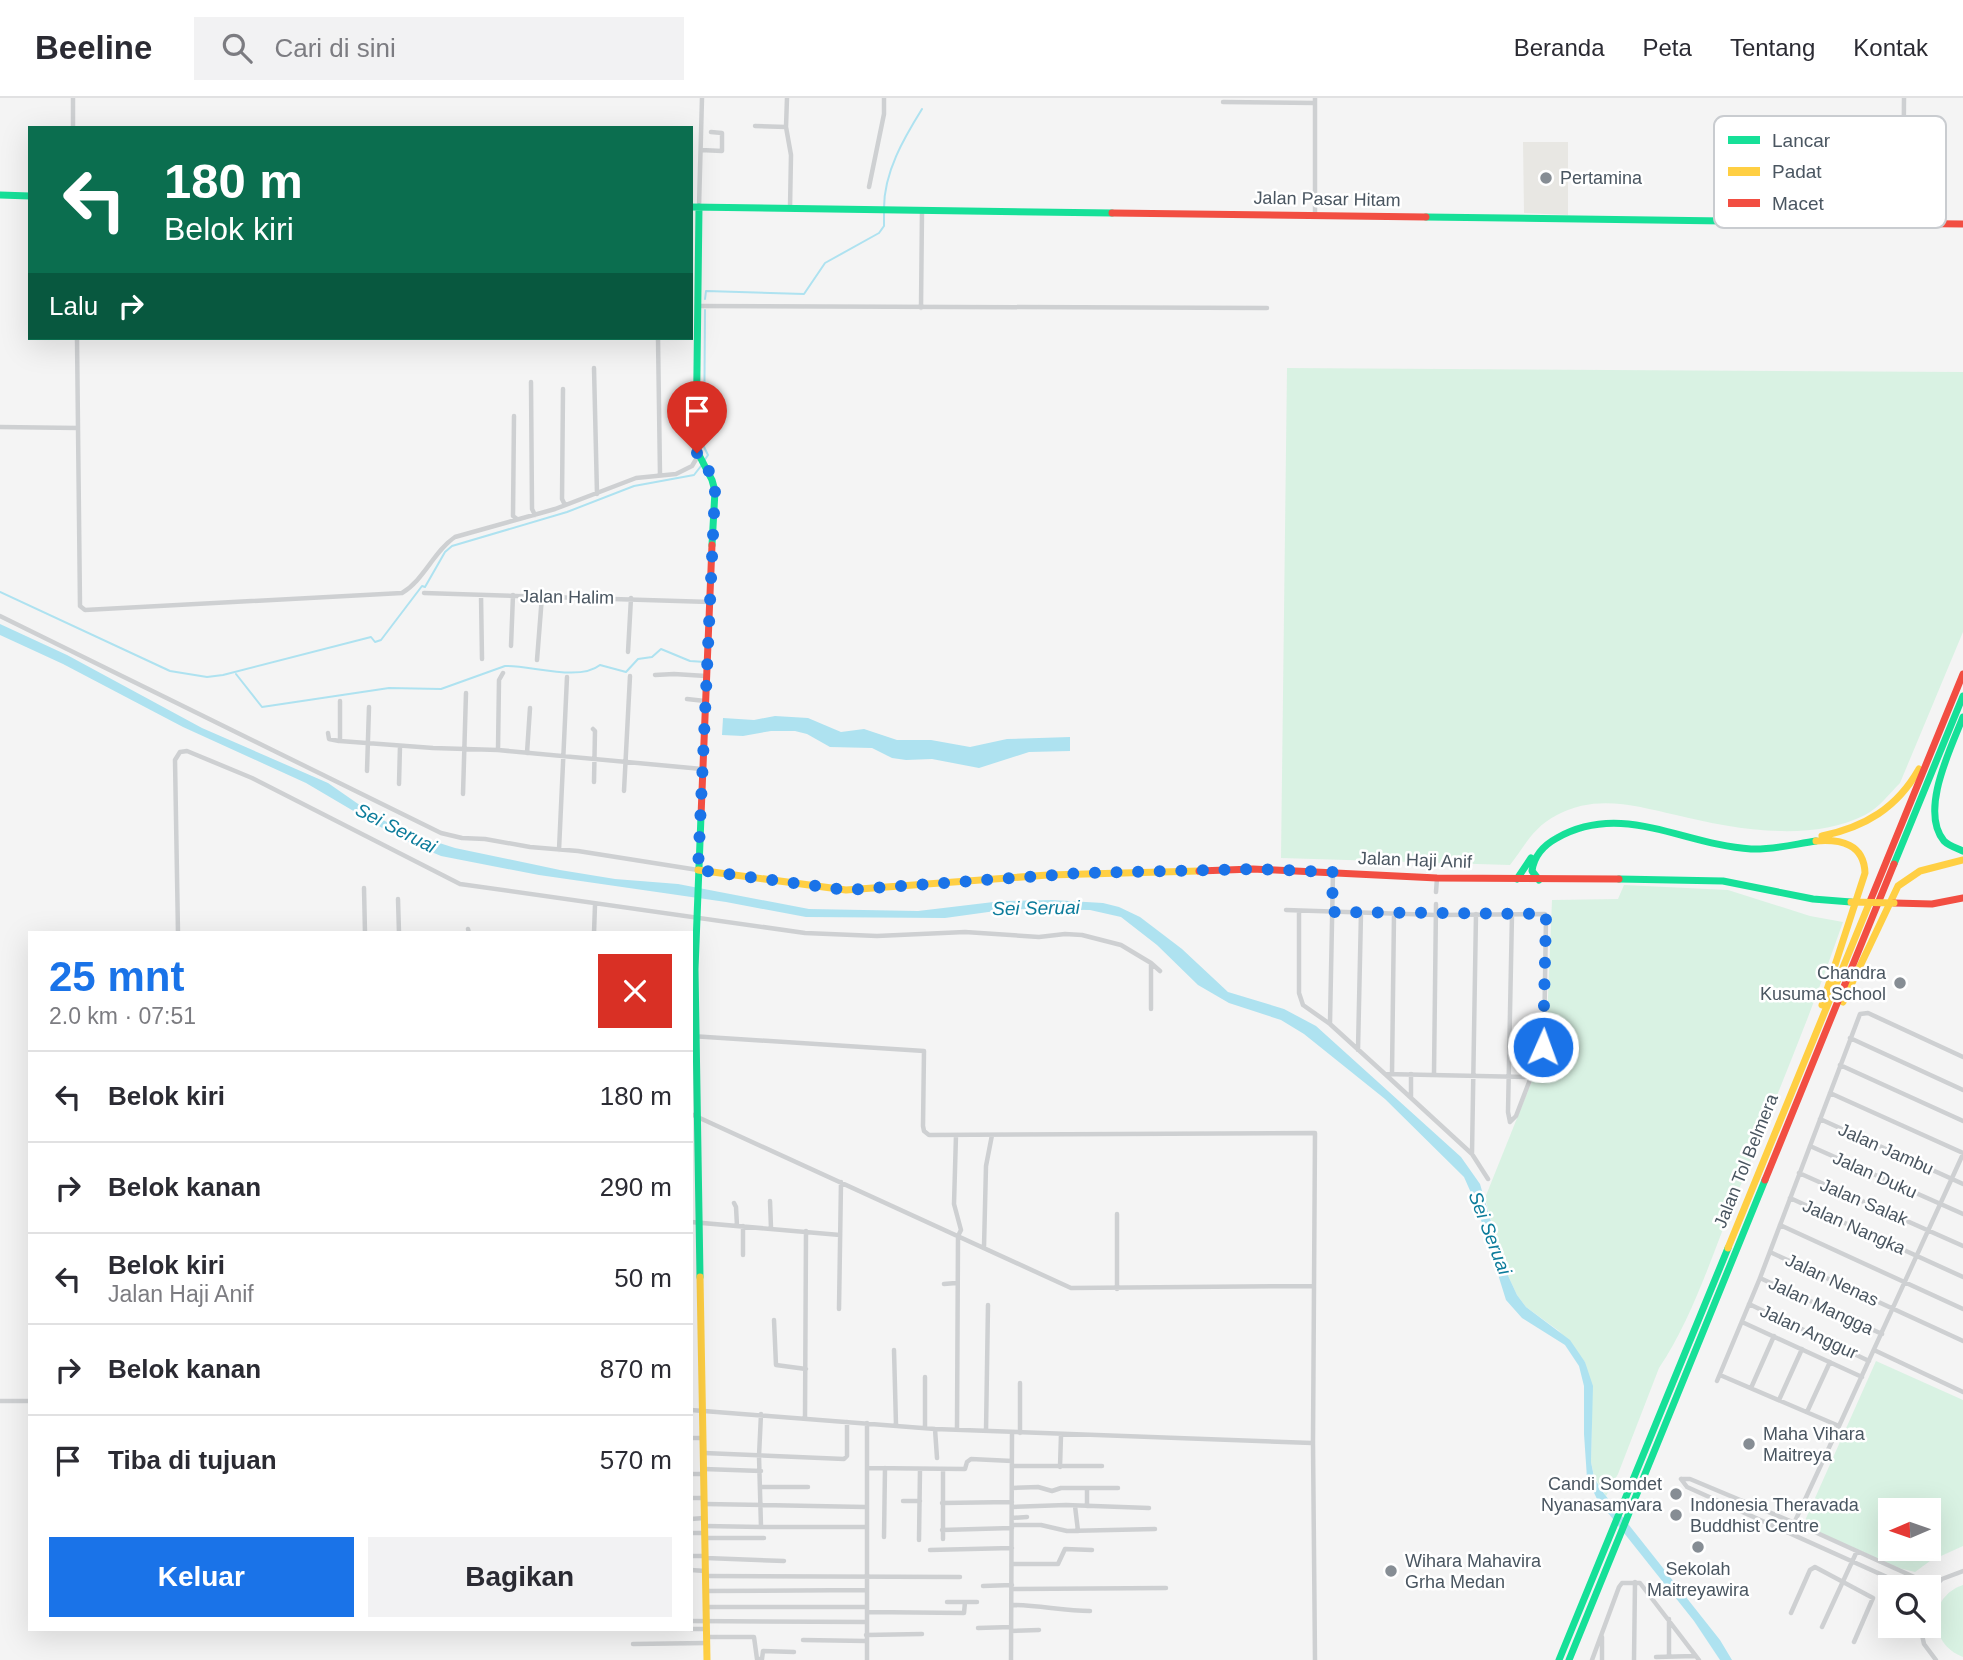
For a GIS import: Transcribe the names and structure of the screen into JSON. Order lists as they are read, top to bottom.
{
  "streets": {
    "main road": ["Jalan Pasar Hitam", "Jalan Haji Anif", "Jalan Tol Belmera"],
    "street": [
      "Jalan Halim",
      "Jalan Jambu",
      "Jalan Duku",
      "Jalan Salak",
      "Jalan Nangka",
      "Jalan Nenas",
      "Jalan Mangga",
      "Jalan Anggur"
    ]
  },
  "water": ["Sei Seruai"],
  "places": [
    "Pertamina",
    "Chandra Kusuma School",
    "Maha Vihara Maitreya",
    "Candi Somdet Nyanasamvara",
    "Indonesia Theravada Buddhist Centre",
    "Sekolah Maitreyawira",
    "Wihara Mahavira Grha Medan"
  ],
  "legend": ["Lancar", "Padat", "Macet"],
  "north": "left",
  "page": {
    "header": "Beeline",
    "search": "Cari di sini",
    "nav": [
      "Beranda",
      "Peta",
      "Tentang",
      "Kontak"
    ],
    "turn": ["180 m", "Belok kiri"],
    "then": "Lalu",
    "heading": ["25 mnt", "2.0 km · 07:51"],
    "list": [
      {
        "name": "Belok kiri",
        "value": "180 m"
      },
      {
        "name": "Belok kanan",
        "value": "290 m"
      },
      {
        "name": "Belok kiri",
        "note": "Jalan Haji Anif",
        "value": "50 m"
      },
      {
        "name": "Belok kanan",
        "value": "870 m"
      },
      {
        "name": "Tiba di tujuan",
        "value": "570 m"
      }
    ],
    "buttons": ["Keluar", "Bagikan"]
  }
}
